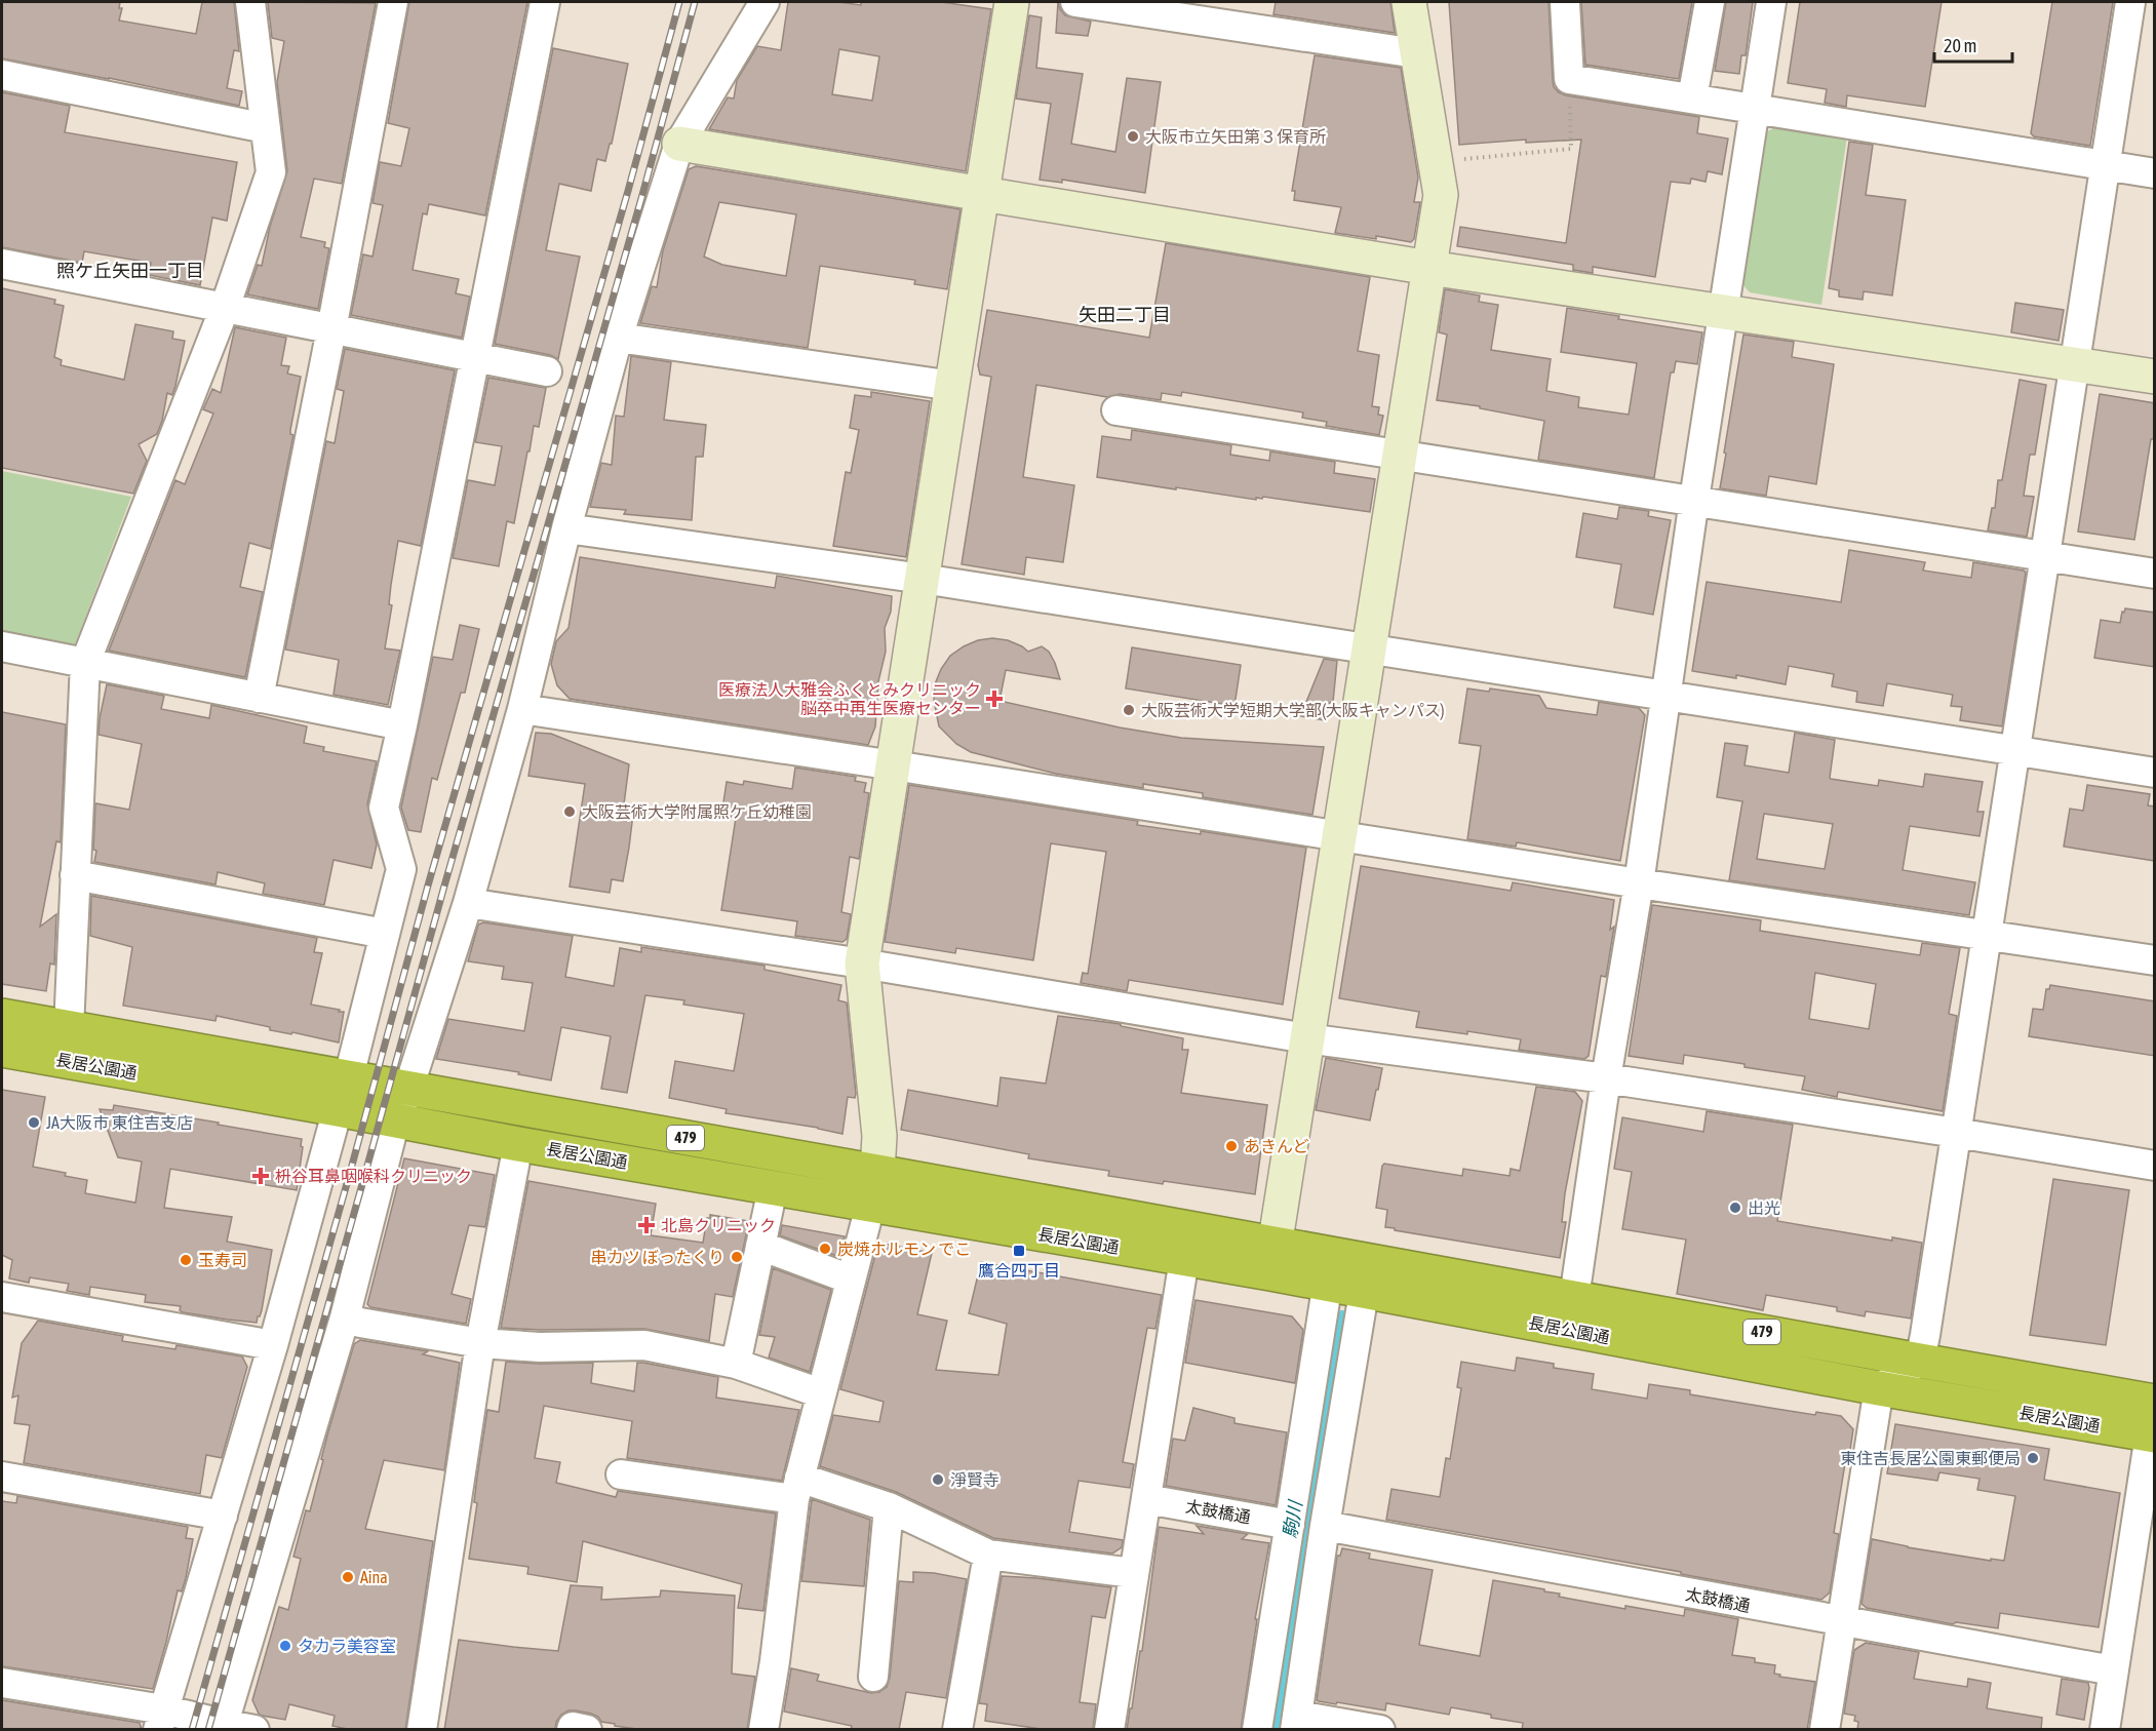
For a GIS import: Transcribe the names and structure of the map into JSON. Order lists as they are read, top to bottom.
{
  "streets": {
    "highway": ["長居公園通", "479"],
    "street": ["太鼓橋通"]
  },
  "districts": ["照ケ丘矢田一丁目", "矢田二丁目"],
  "water": ["駒川"],
  "places": {
    "other": [
      "大阪市立矢田第３保育所",
      "大阪芸術大学短期大学部(大阪キャンパス)",
      "大阪芸術大学附属照ケ丘幼稚園",
      "JA大阪市 東住吉支店",
      "あきんど",
      "出光",
      "炭焼ホルモン でこ",
      "串カツ ぼったくり",
      "玉寿司",
      "東住吉長居公園東郵便局",
      "淨賢寺",
      "Aina",
      "タカラ美容室"
    ],
    "health": ["医療法人大雅会ふくとみクリニック 脳卒中再生医療センター", "枡谷耳鼻咽喉科クリニック", "北島クリニック"],
    "transit": ["鷹合四丁目"]
  },
  "scale_bar": "20 m"
}
